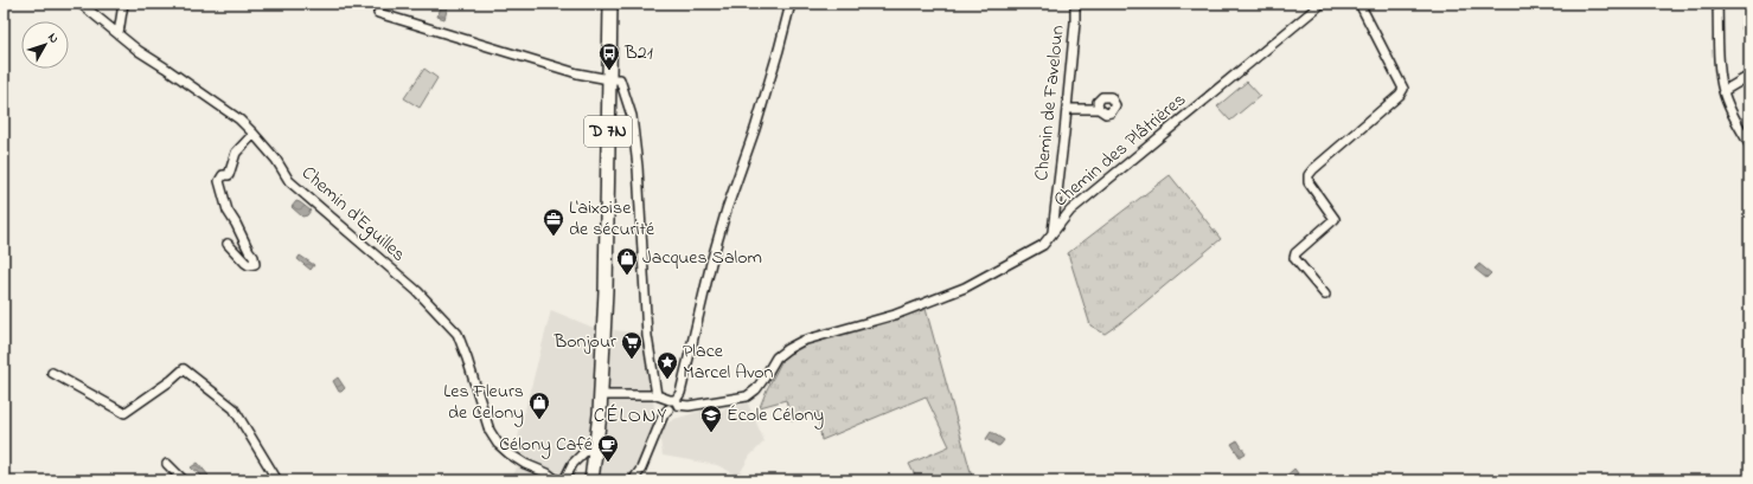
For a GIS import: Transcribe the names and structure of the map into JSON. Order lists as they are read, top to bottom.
{
  "streets": {
    "main road": ["D 7N"],
    "street": ["Chemin de Faveloun", "Chemin des Plâtrières", "Chemin d'Eguilles"]
  },
  "crossings": [
    ["Chemin de Faveloun", "Chemin des Plâtrières"]
  ],
  "districts": ["CÉLONY"],
  "places": {
    "bus stop": ["B21"],
    "office": ["L'aixoise de sécurité"],
    "shop": ["Jacques Salom", "Les Fleurs de Celony"],
    "supermarket": ["Bonjour"],
    "place": ["Place Marcel Avon"],
    "school or university": ["École Célony"],
    "cafe": ["Célony Café"]
  },
  "north": "top right"
}
